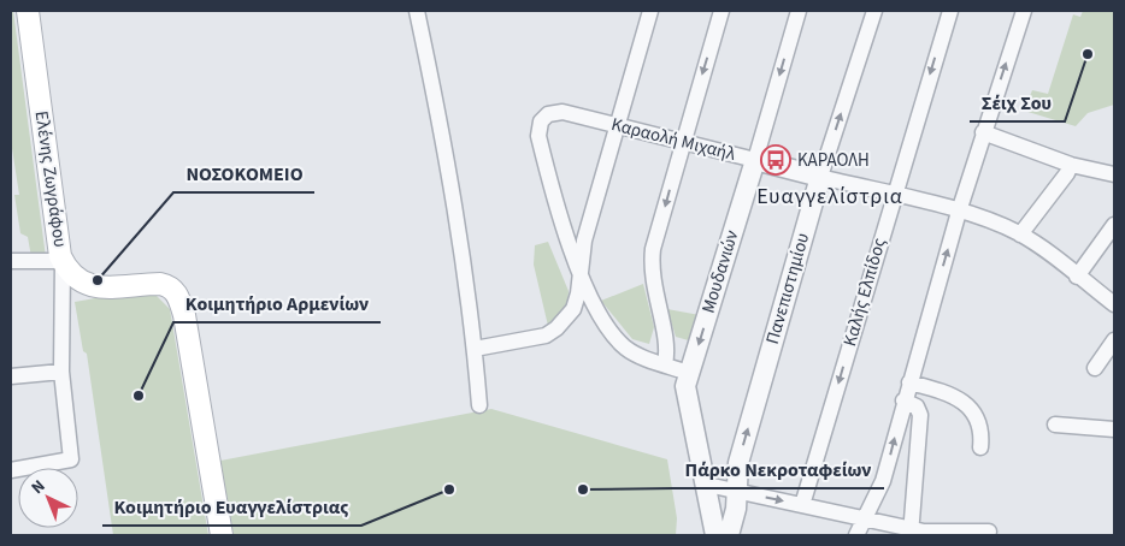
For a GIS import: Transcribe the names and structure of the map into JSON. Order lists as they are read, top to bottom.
{
  "streets": {
    "main road": ["Ελένης Ζωγράφου"],
    "street": [
      "Καραολή Μιχαήλ",
      "Μουδανιών",
      "Πανεπιστημίου",
      "Καλής Ελπίδος"
    ]
  },
  "crossings": [
    ["Καραολή Μιχαήλ", "Μουδανιών"],
    ["Καραολή Μιχαήλ", "Πανεπιστημίου"],
    ["Καραολή Μιχαήλ", "Καλής Ελπίδος"]
  ],
  "districts": ["Ευαγγελίστρια"],
  "places": {
    "other": [
      "Σέιχ Σου",
      "ΝΟΣΟΚΟΜΕΙΟ",
      "Κοιμητήριο Αρμενίων",
      "Κοιμητήριο Ευαγγελίστριας",
      "Πάρκο Νεκροταφείων"
    ],
    "bus stop": ["ΚΑΡΑΟΛΗ"]
  },
  "north": "top left"
}
